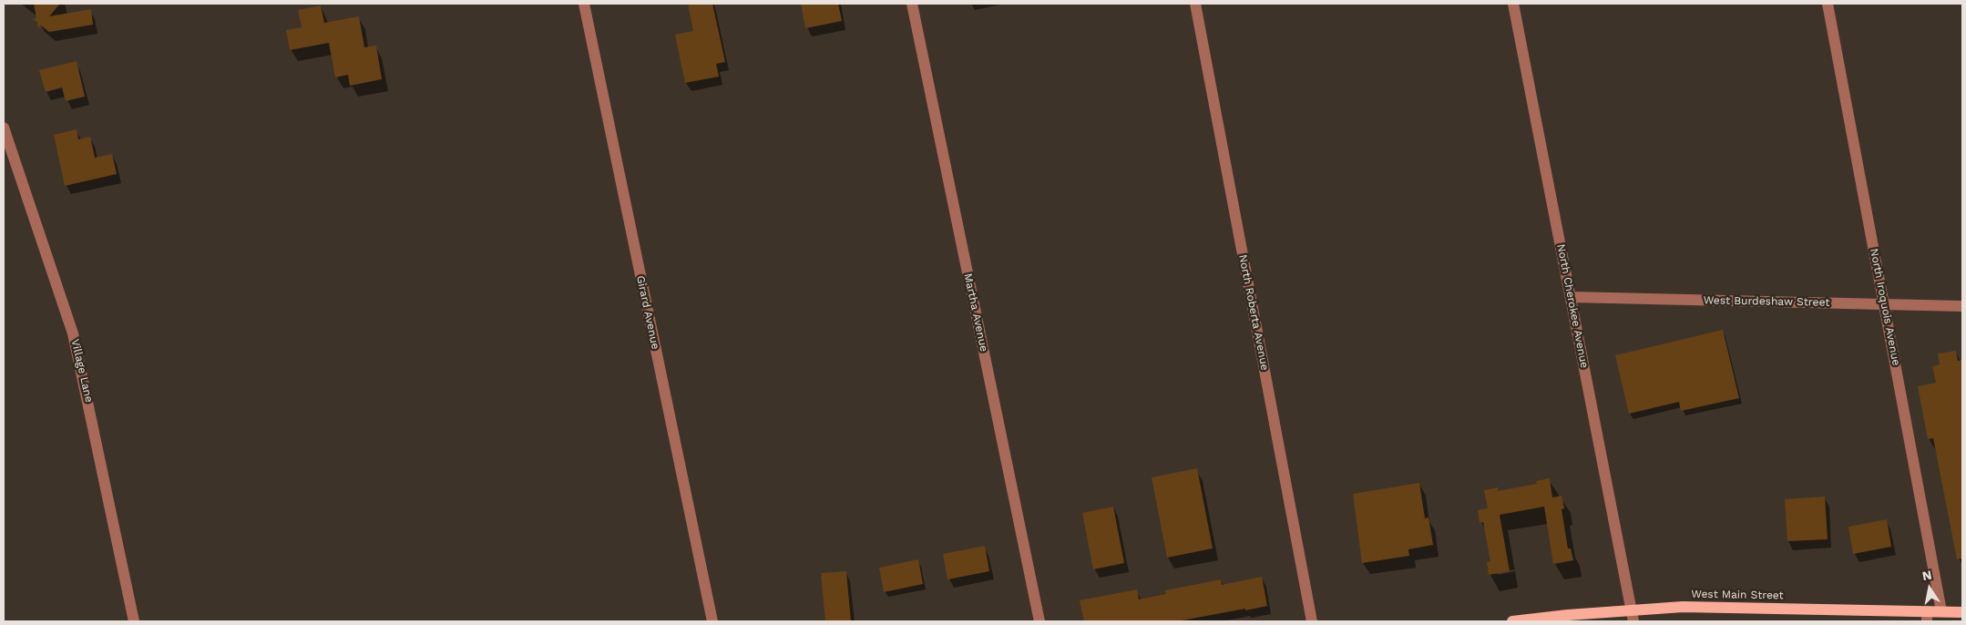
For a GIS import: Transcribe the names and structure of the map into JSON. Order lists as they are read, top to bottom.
{
  "streets": {
    "main road": ["West Main Street"],
    "street": [
      "West Burdeshaw Street",
      "North Cherokee Avenue",
      "North Iroquois Avenue",
      "Girard Avenue",
      "Martha Avenue",
      "North Roberta Avenue",
      "Village Lane"
    ]
  },
  "crossings": [
    ["West Burdeshaw Street", "North Cherokee Avenue"],
    ["West Burdeshaw Street", "North Iroquois Avenue"],
    ["North Cherokee Avenue", "West Main Street"],
    ["North Iroquois Avenue", "West Main Street"]
  ],
  "north": "top"
}
